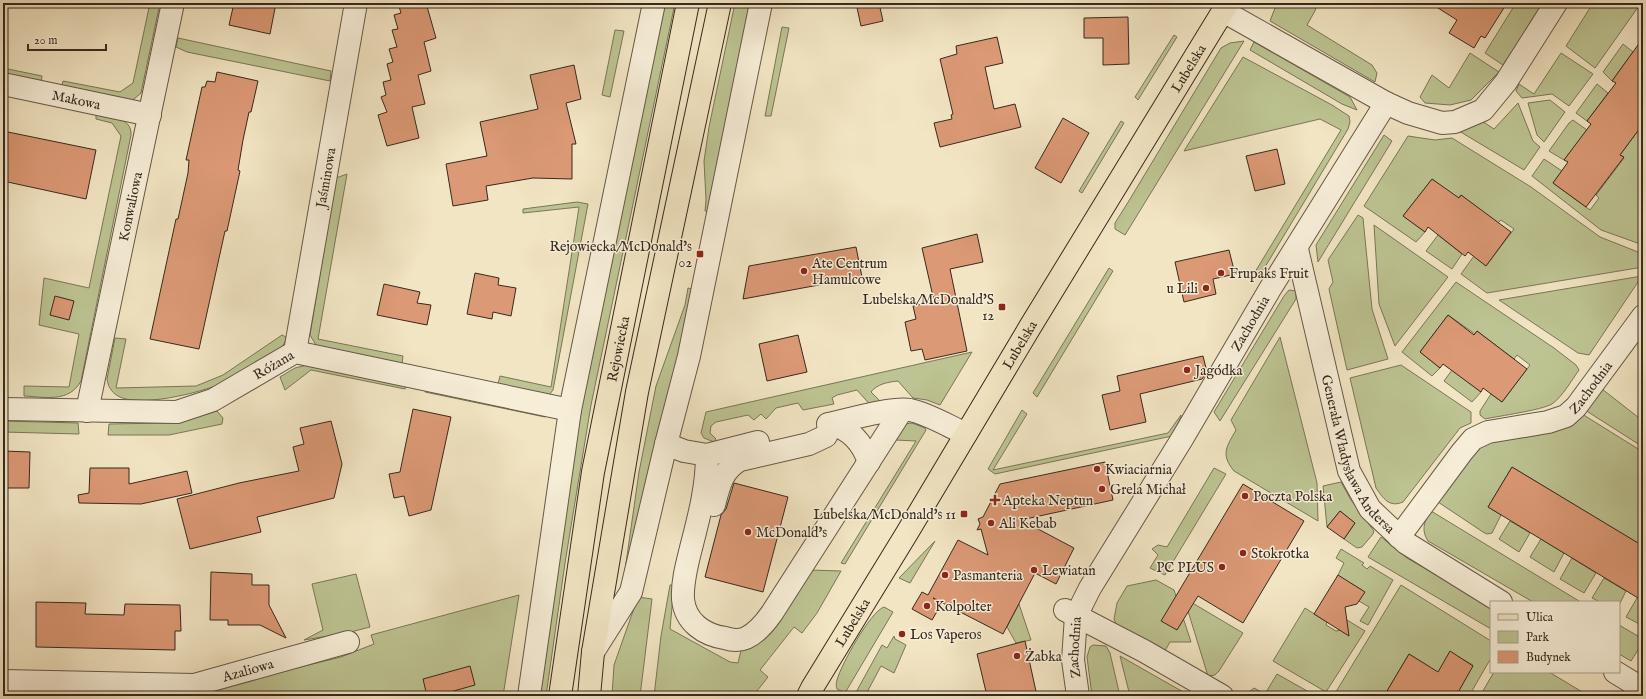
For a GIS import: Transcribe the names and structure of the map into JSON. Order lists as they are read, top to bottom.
{
  "streets": {
    "main road": ["Lubelska", "Rejowiecka"],
    "street": [
      "Makowa",
      "Jaśminowa",
      "Konwaliowa",
      "Zachodnia",
      "Różana",
      "Generała Władysława Andersa",
      "Azaliowa"
    ]
  },
  "crossings": [
    ["Makowa", "Konwaliowa"],
    ["Jaśminowa", "Różana"],
    ["Konwaliowa", "Różana"],
    ["Zachodnia", "Generała Władysława Andersa"]
  ],
  "places": {
    "transit": ["Rejowiecka/McDonald's 02", "Lubelska/McDonald'S 12", "Lubelska/McDonald's 11"],
    "other": [
      "Ate Centrum Hamulcowe",
      "Frupaks Fruit",
      "u Lili",
      "Jagódka",
      "Kwiaciarnia",
      "Grela Michał",
      "Poczta Polska",
      "Ali Kebab",
      "McDonald's",
      "Stokrotka",
      "PC PLUS",
      "Lewiatan",
      "Pasmanteria",
      "Kolpolter",
      "Los Vaperos",
      "Żabka"
    ],
    "health": ["Apteka Neptun"]
  },
  "legend": ["Ulica", "Park", "Budynek"],
  "scale_bar": "20 m"
}
